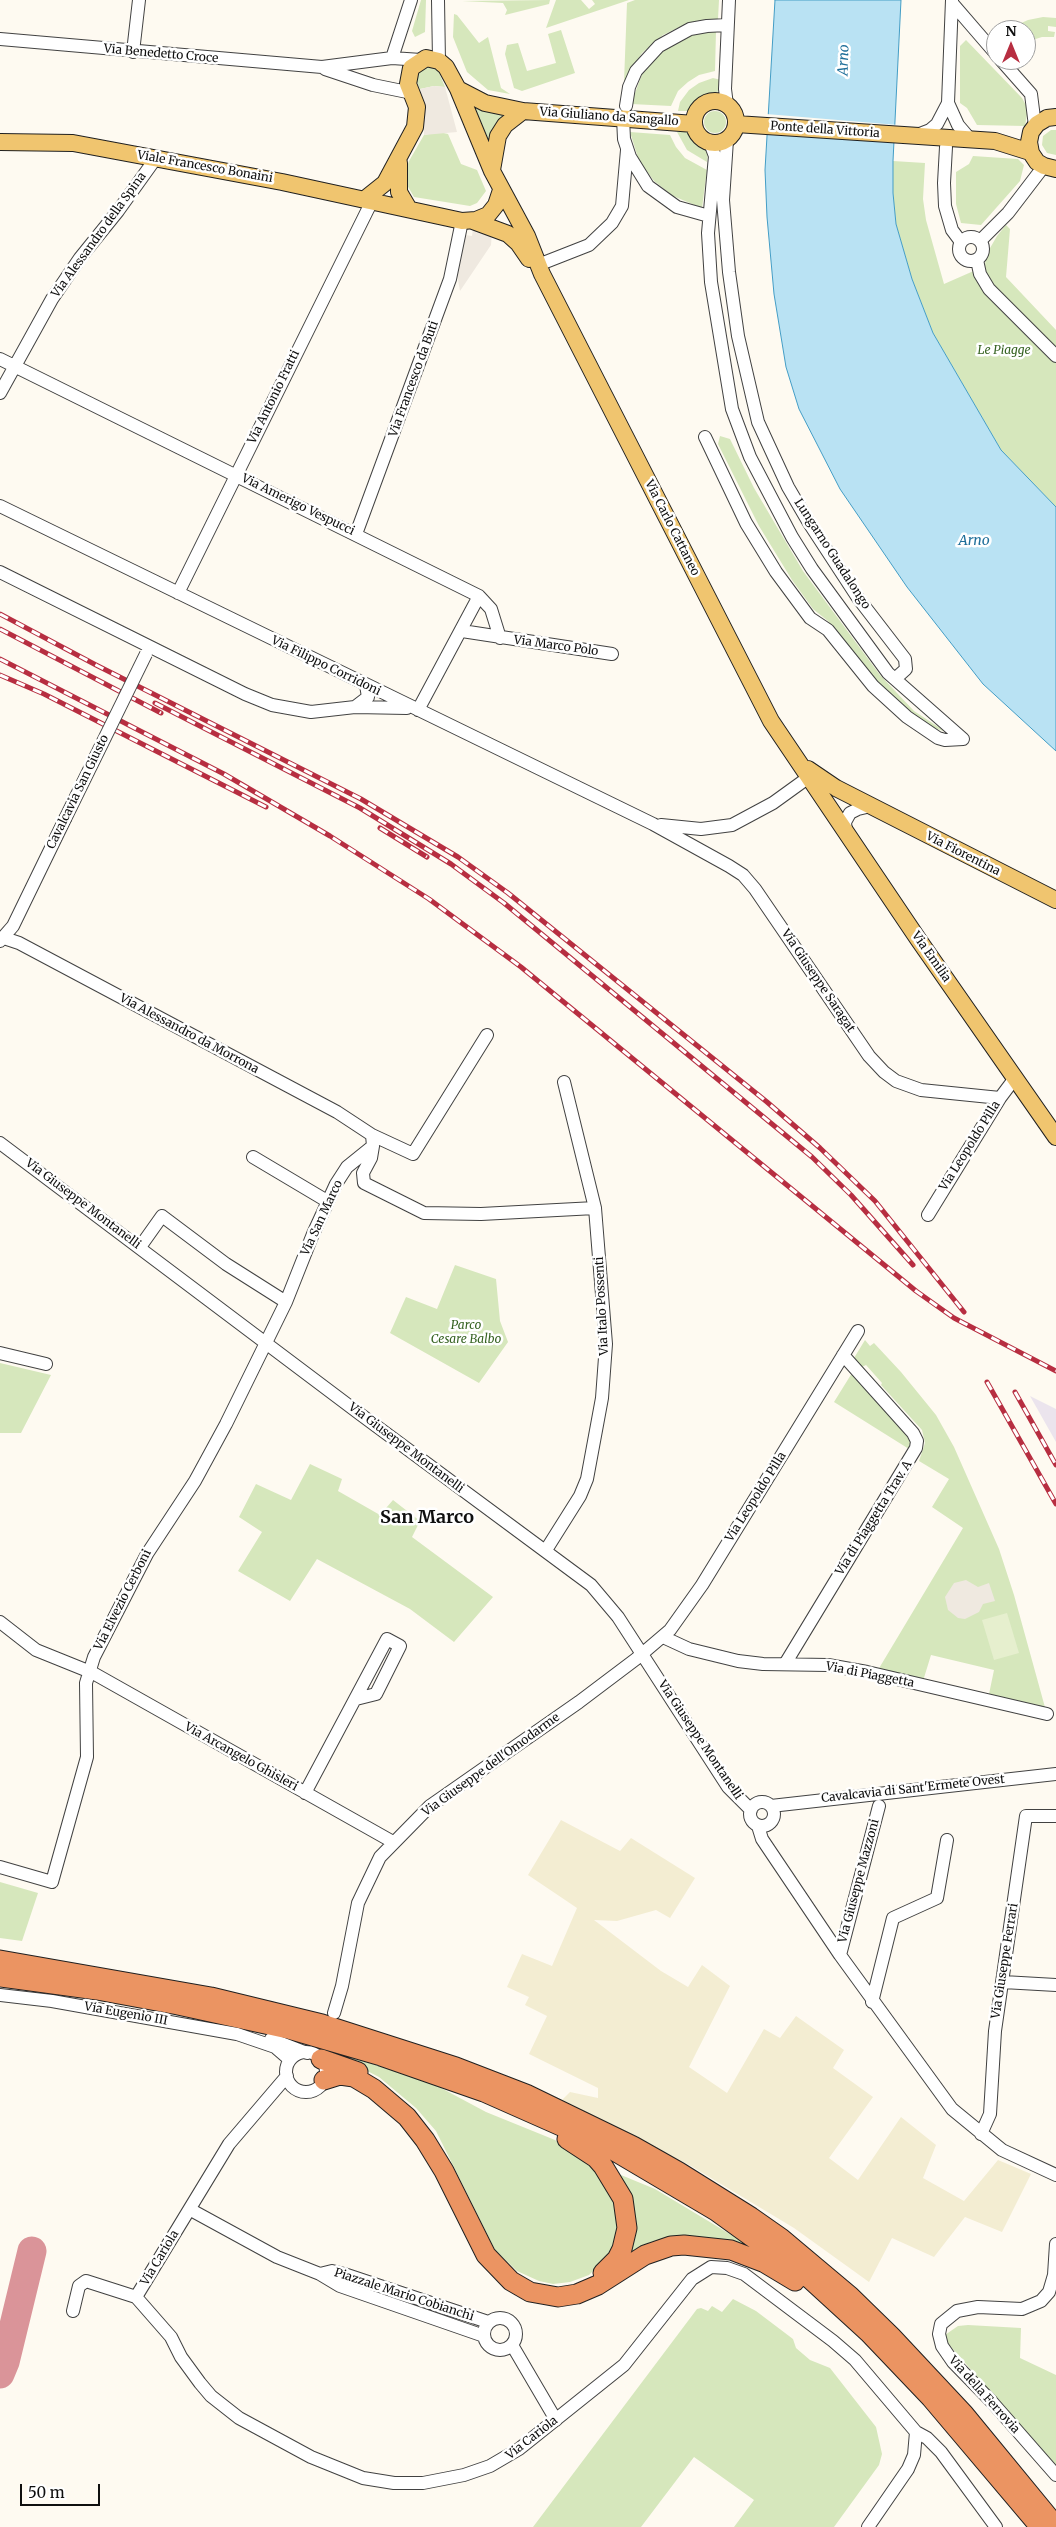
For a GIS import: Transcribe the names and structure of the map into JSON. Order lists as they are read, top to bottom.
{
  "streets": {
    "main road": [
      "Via Giuliano da Sangallo",
      "Ponte della Vittoria",
      "Viale Francesco Bonaini",
      "Via Carlo Cattaneo",
      "Via Fiorentina",
      "Via Emilia"
    ],
    "street": [
      "Via Benedetto Croce",
      "Via Alessandro della Spina",
      "Via Francesco da Buti",
      "Via Antonio Fratti",
      "Via Amerigo Vespucci",
      "Lungarno Guadalongo",
      "Via Marco Polo",
      "Via Filippo Corridoni",
      "Cavalcavia San Giusto",
      "Via Giuseppe Saragat",
      "Via Alessandro da Morrona",
      "Via Leopoldo Pilla",
      "Via Giuseppe Montanelli",
      "Via San Marco",
      "Via Italo Possenti",
      "Via di Piaggetta Trav. A",
      "Via Elvezio Cerboni",
      "Via di Piaggetta",
      "Via Arcangelo Ghisleri",
      "Via Giuseppe dell'Omodarme",
      "Cavalcavia di Sant'Ermete Ovest",
      "Via Giuseppe Mazzoni",
      "Via Giuseppe Ferrari",
      "Via Eugenio III",
      "Via Cariola",
      "Piazzale Mario Cobianchi",
      "Via della Ferrovia"
    ]
  },
  "crossings": [
    ["Via Giuliano da Sangallo", "Ponte della Vittoria"],
    ["Via Giuliano da Sangallo", "Via Carlo Cattaneo"],
    ["Via Giuliano da Sangallo", "Lungarno Guadalongo"],
    ["Ponte della Vittoria", "Lungarno Guadalongo"],
    ["Viale Francesco Bonaini", "Via Alessandro della Spina"],
    ["Viale Francesco Bonaini", "Via Francesco da Buti"],
    ["Viale Francesco Bonaini", "Via Antonio Fratti"],
    ["Viale Francesco Bonaini", "Via Carlo Cattaneo"],
    ["Via Alessandro della Spina", "Via Amerigo Vespucci"],
    ["Via Francesco da Buti", "Via Amerigo Vespucci"],
    ["Via Francesco da Buti", "Via Carlo Cattaneo"],
    ["Via Antonio Fratti", "Via Amerigo Vespucci"],
    ["Via Antonio Fratti", "Via Filippo Corridoni"],
    ["Via Amerigo Vespucci", "Via Marco Polo"],
    ["Via Carlo Cattaneo", "Via Fiorentina"],
    ["Via Carlo Cattaneo", "Via Emilia"],
    ["Via Filippo Corridoni", "Via Giuseppe Saragat"],
    ["Cavalcavia San Giusto", "Via Alessandro da Morrona"],
    ["Via Fiorentina", "Via Emilia"],
    ["Via Emilia", "Via Leopoldo Pilla"],
    ["Via Giuseppe Saragat", "Via Leopoldo Pilla"],
    ["Via Alessandro da Morrona", "Via San Marco"],
    ["Via Leopoldo Pilla", "Via Giuseppe Montanelli"],
    ["Via Leopoldo Pilla", "Via di Piaggetta Trav. A"],
    ["Via Leopoldo Pilla", "Via di Piaggetta"],
    ["Via Leopoldo Pilla", "Via Giuseppe dell'Omodarme"],
    ["Via Giuseppe Montanelli", "Via San Marco"],
    ["Via Giuseppe Montanelli", "Via Italo Possenti"],
    ["Via Giuseppe Montanelli", "Via Elvezio Cerboni"],
    ["Via Giuseppe Montanelli", "Via Giuseppe dell'Omodarme"],
    ["Via Giuseppe Montanelli", "Cavalcavia di Sant'Ermete Ovest"],
    ["Via San Marco", "Via Elvezio Cerboni"],
    ["Via di Piaggetta Trav. A", "Via di Piaggetta"],
    ["Via Elvezio Cerboni", "Via Arcangelo Ghisleri"],
    ["Via Arcangelo Ghisleri", "Via Giuseppe dell'Omodarme"],
    ["Via Eugenio III", "Via Cariola"],
    ["Via Cariola", "Piazzale Mario Cobianchi"]
  ],
  "districts": ["San Marco"],
  "water": ["Arno"],
  "parks": ["Le Piagge", "Parco Cesare Balbo"],
  "scale_bar": "50 m",
  "north": "top"
}
